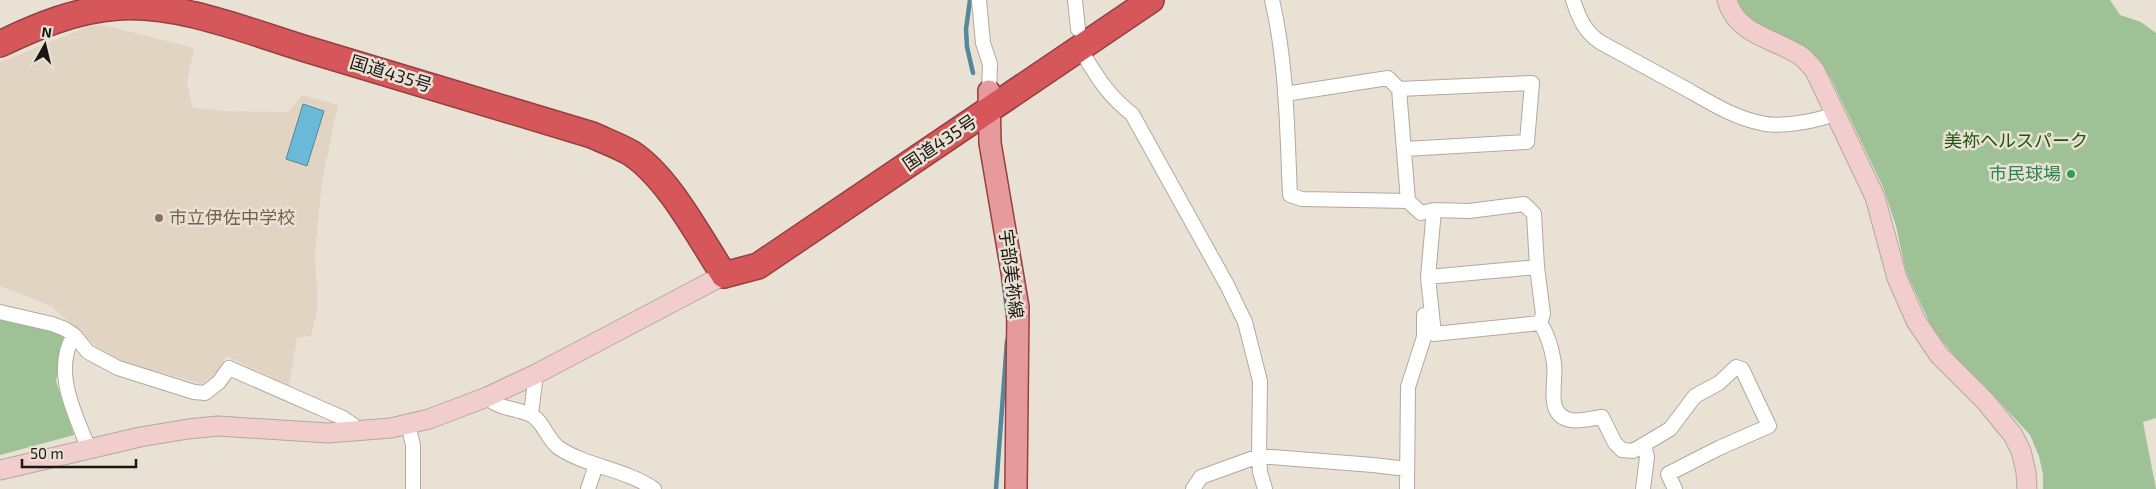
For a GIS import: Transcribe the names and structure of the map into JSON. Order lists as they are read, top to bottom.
{
  "streets": {
    "highway": ["国道435号"],
    "main road": ["宇部美祢線"]
  },
  "crossings": [
    ["国道435号", "宇部美祢線"]
  ],
  "parks": ["美祢ヘルスパーク"],
  "places": ["市民球場", "市立伊佐中学校"],
  "scale_bar": "50 m",
  "north": "top"
}
